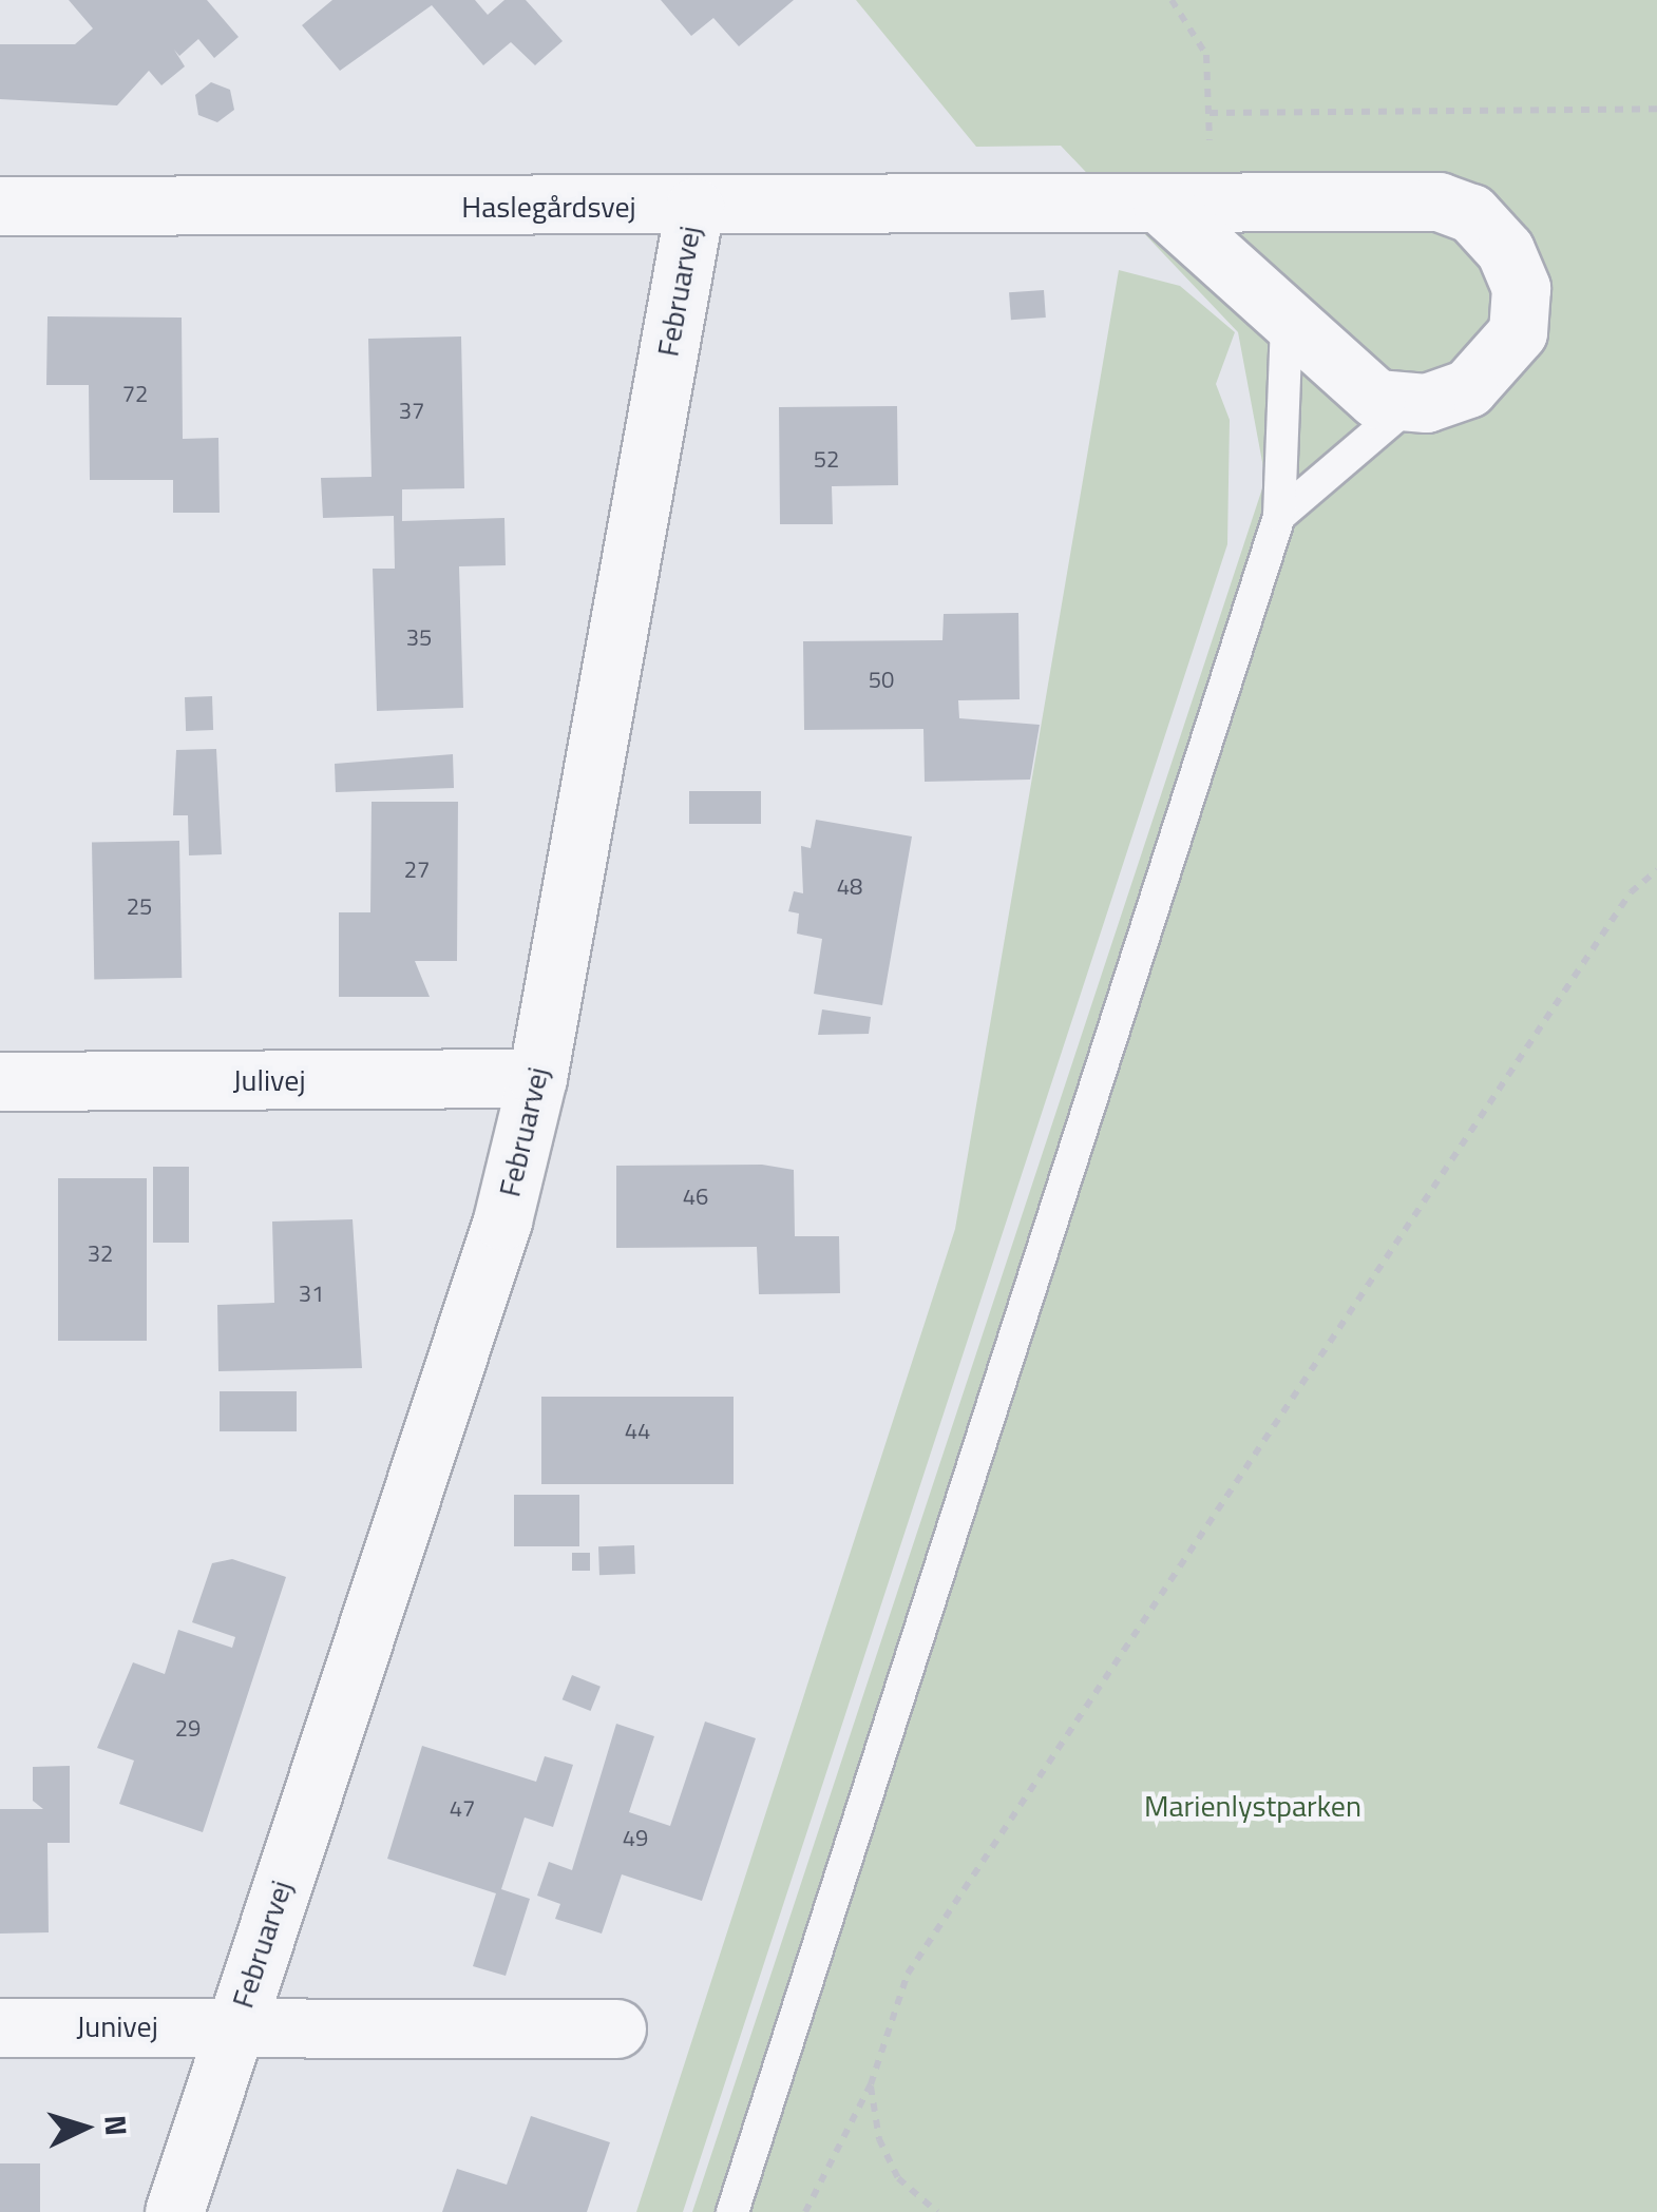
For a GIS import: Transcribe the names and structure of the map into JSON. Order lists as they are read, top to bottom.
{
  "streets": {
    "street": [
      "Haslegårdsvej",
      "Februarvej",
      "Julivej",
      "Junivej"
    ]
  },
  "crossings": [
    ["Haslegårdsvej", "Februarvej"],
    ["Februarvej", "Julivej"],
    ["Februarvej", "Junivej"]
  ],
  "parks": ["Marienlystparken"],
  "house_numbers": [
    "72",
    "37",
    "52",
    "35",
    "50",
    "27",
    "48",
    "25",
    "46",
    "32",
    "31",
    "44",
    "29",
    "47",
    "49"
  ],
  "north": "right"
}
